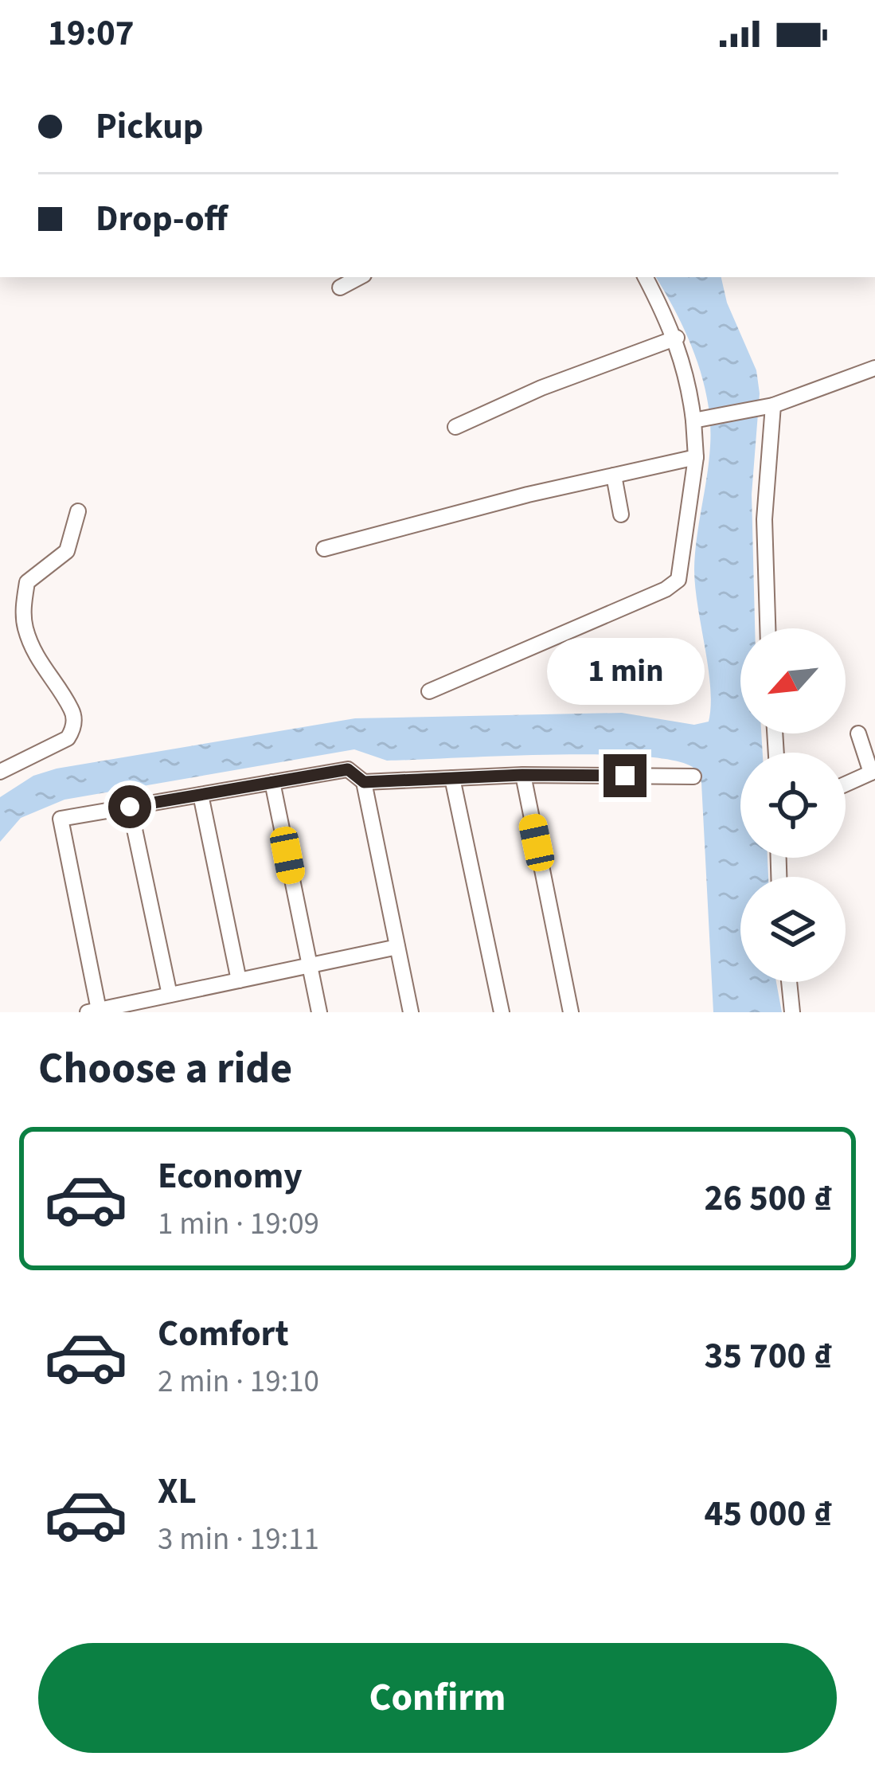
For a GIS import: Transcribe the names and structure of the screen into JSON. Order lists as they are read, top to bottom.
{
  "north": "bottom left",
  "page": {
    "status": "19:07",
    "banner": ["Pickup", "Drop-off"],
    "bubble": "1 min",
    "heading": "Choose a ride",
    "list": [
      {
        "name": "Economy",
        "note": "1 min · 19:09",
        "value": "26 500 ₫"
      },
      {
        "name": "Comfort",
        "note": "2 min · 19:10",
        "value": "35 700 ₫"
      },
      {
        "name": "XL",
        "note": "3 min · 19:11",
        "value": "45 000 ₫"
      }
    ],
    "buttons": "Confirm"
  }
}
